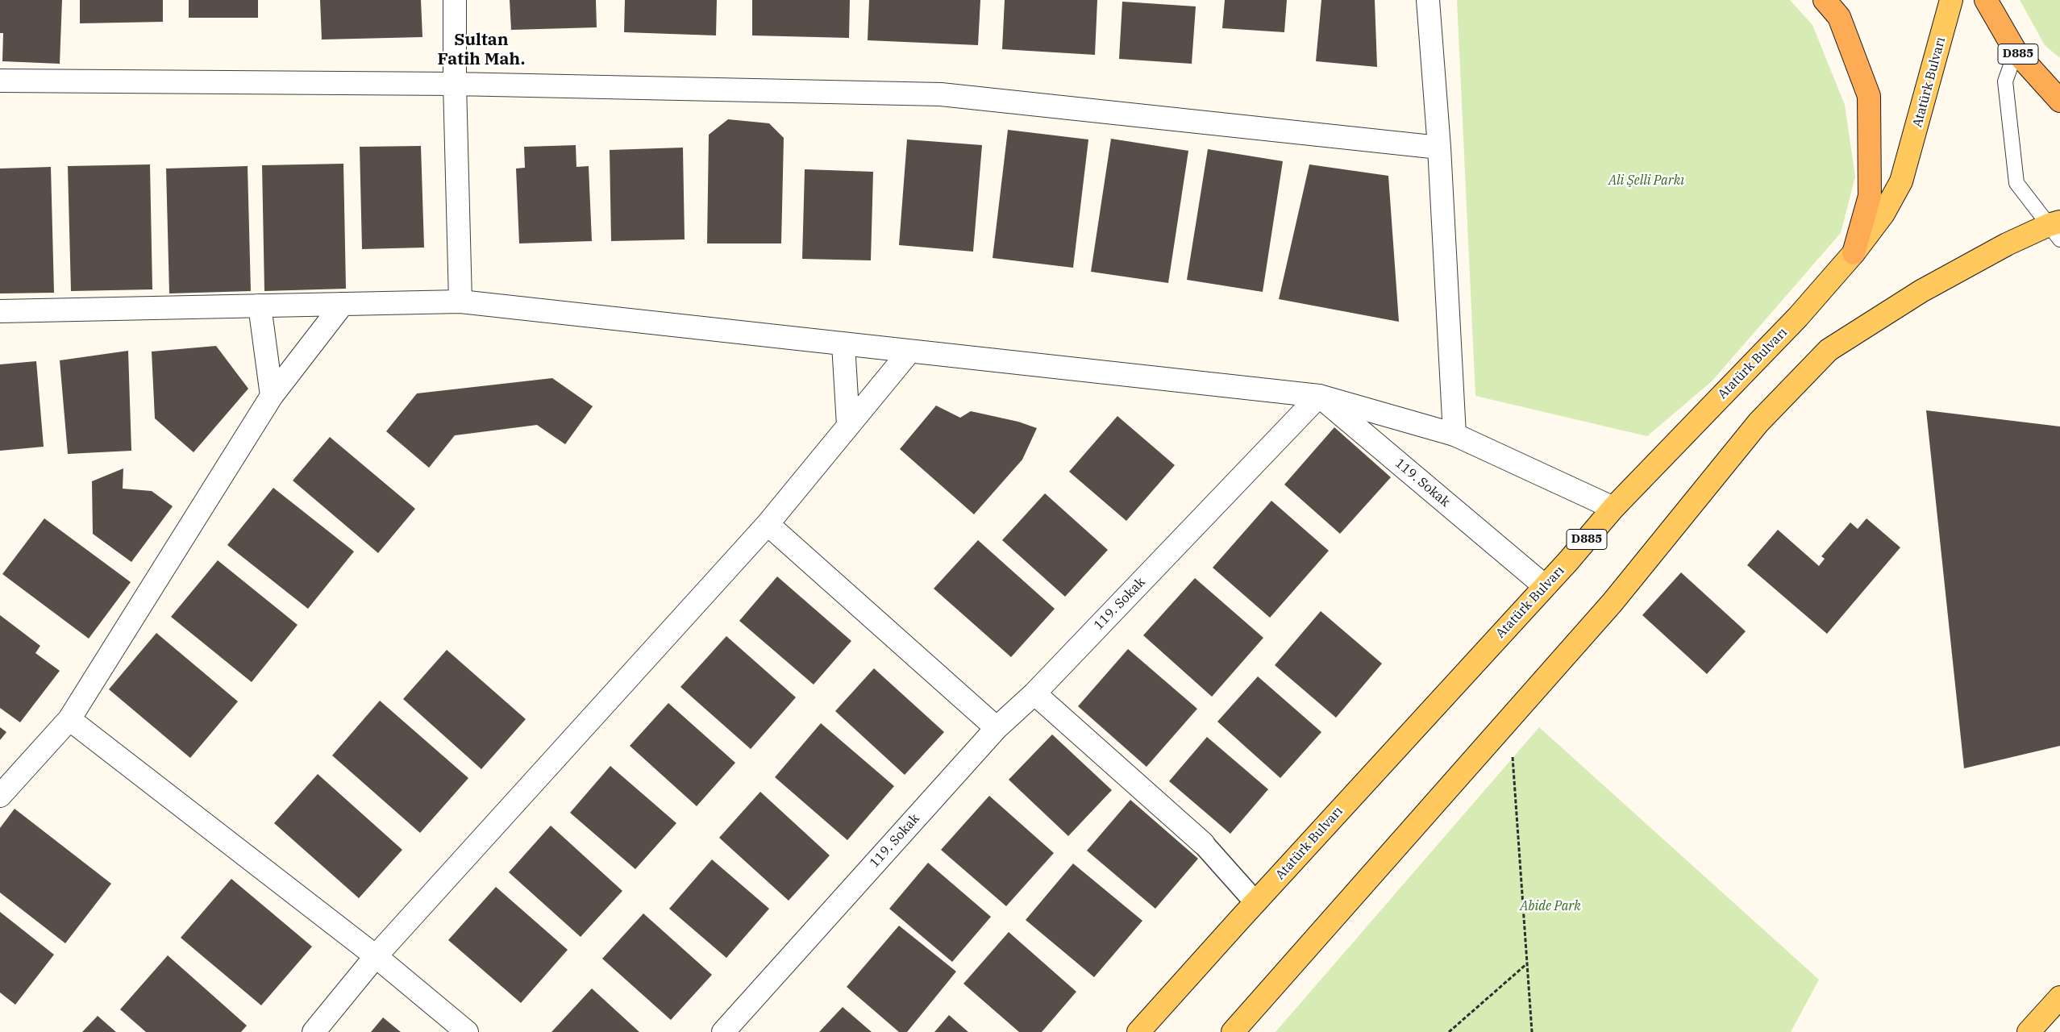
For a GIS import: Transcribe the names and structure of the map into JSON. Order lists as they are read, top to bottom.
{
  "streets": {
    "highway": ["D885"],
    "main road": ["Atatürk Bulvarı"],
    "street": ["119. Sokak"]
  },
  "crossings": [
    ["Atatürk Bulvarı", "119. Sokak"]
  ],
  "districts": ["Sultan Fatih Mah."],
  "parks": ["Ali Şelli Parkı", "Abide Park"]
}
